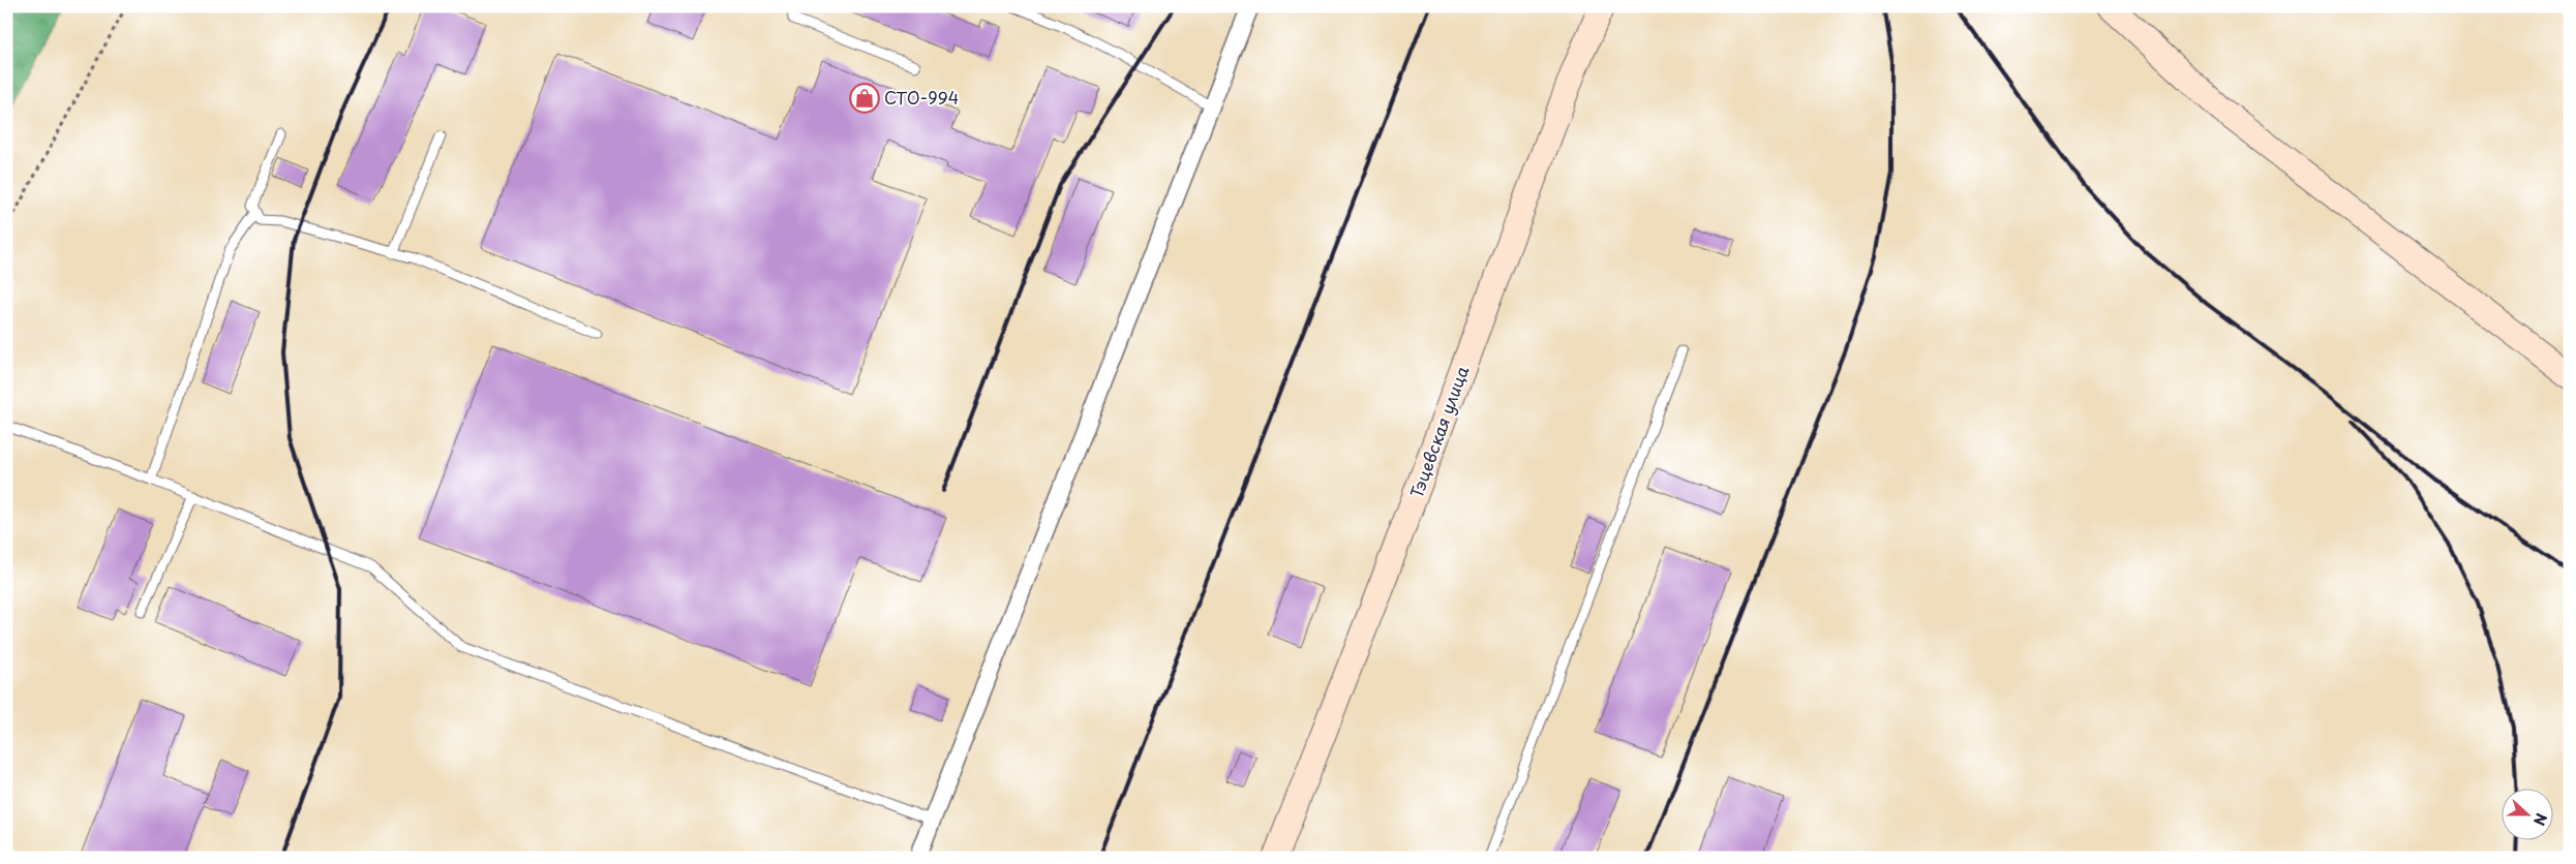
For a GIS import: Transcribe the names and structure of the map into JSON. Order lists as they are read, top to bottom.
{
  "streets": {
    "street": ["Тэцевская улица"]
  },
  "places": {
    "shop": ["СТО-994"]
  },
  "north": "right"
}
